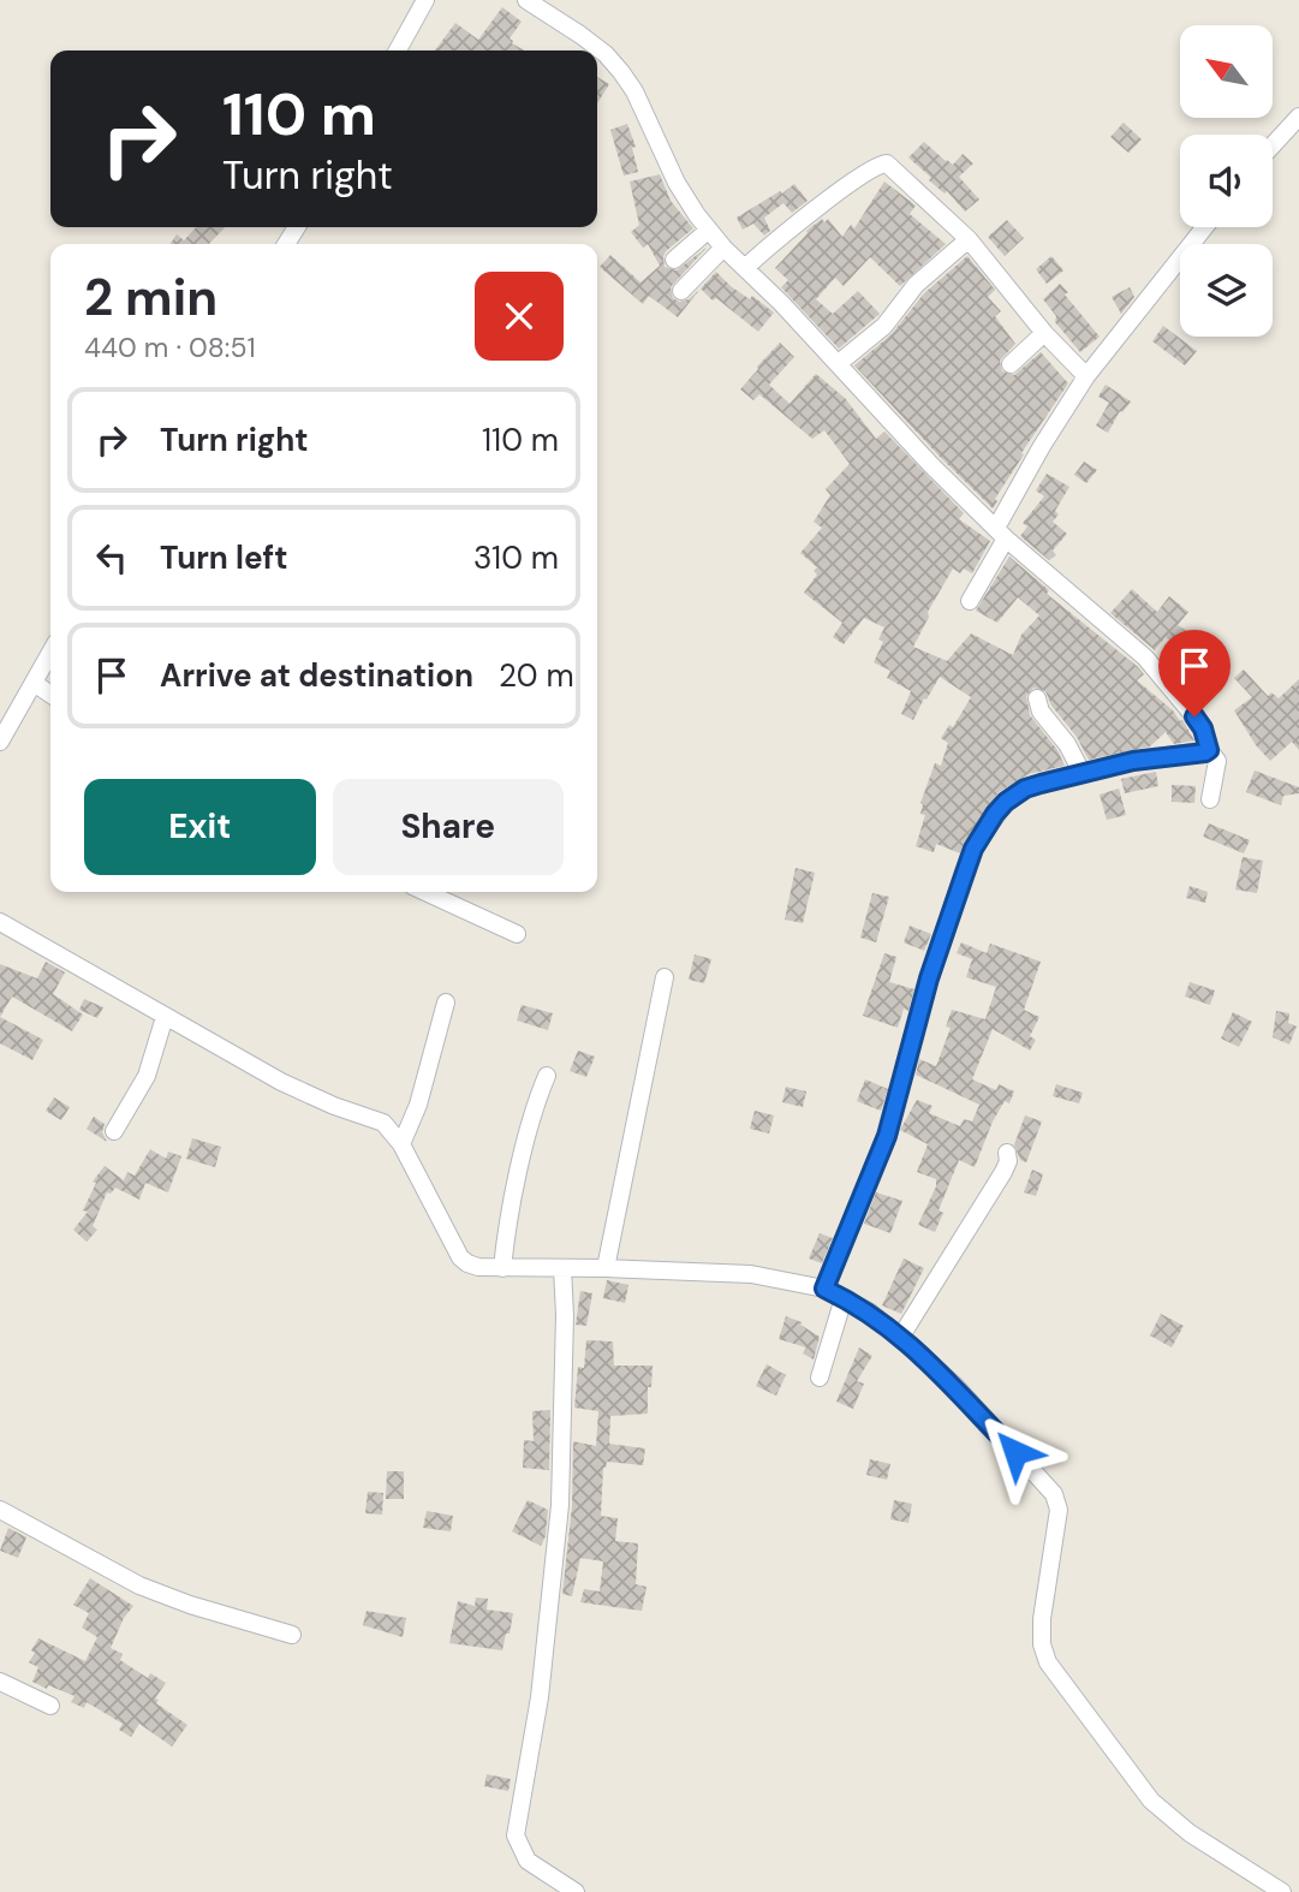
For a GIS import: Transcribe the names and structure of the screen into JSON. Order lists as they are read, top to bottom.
{
  "north": "top left",
  "page": {
    "turn": ["110 m", "Turn right"],
    "heading": ["2 min", "440 m · 08:51"],
    "list": [
      {
        "name": "Turn right",
        "value": "110 m"
      },
      {
        "name": "Turn left",
        "value": "310 m"
      },
      {
        "name": "Arrive at destination",
        "value": "20 m"
      }
    ],
    "buttons": ["Exit", "Share"]
  }
}
